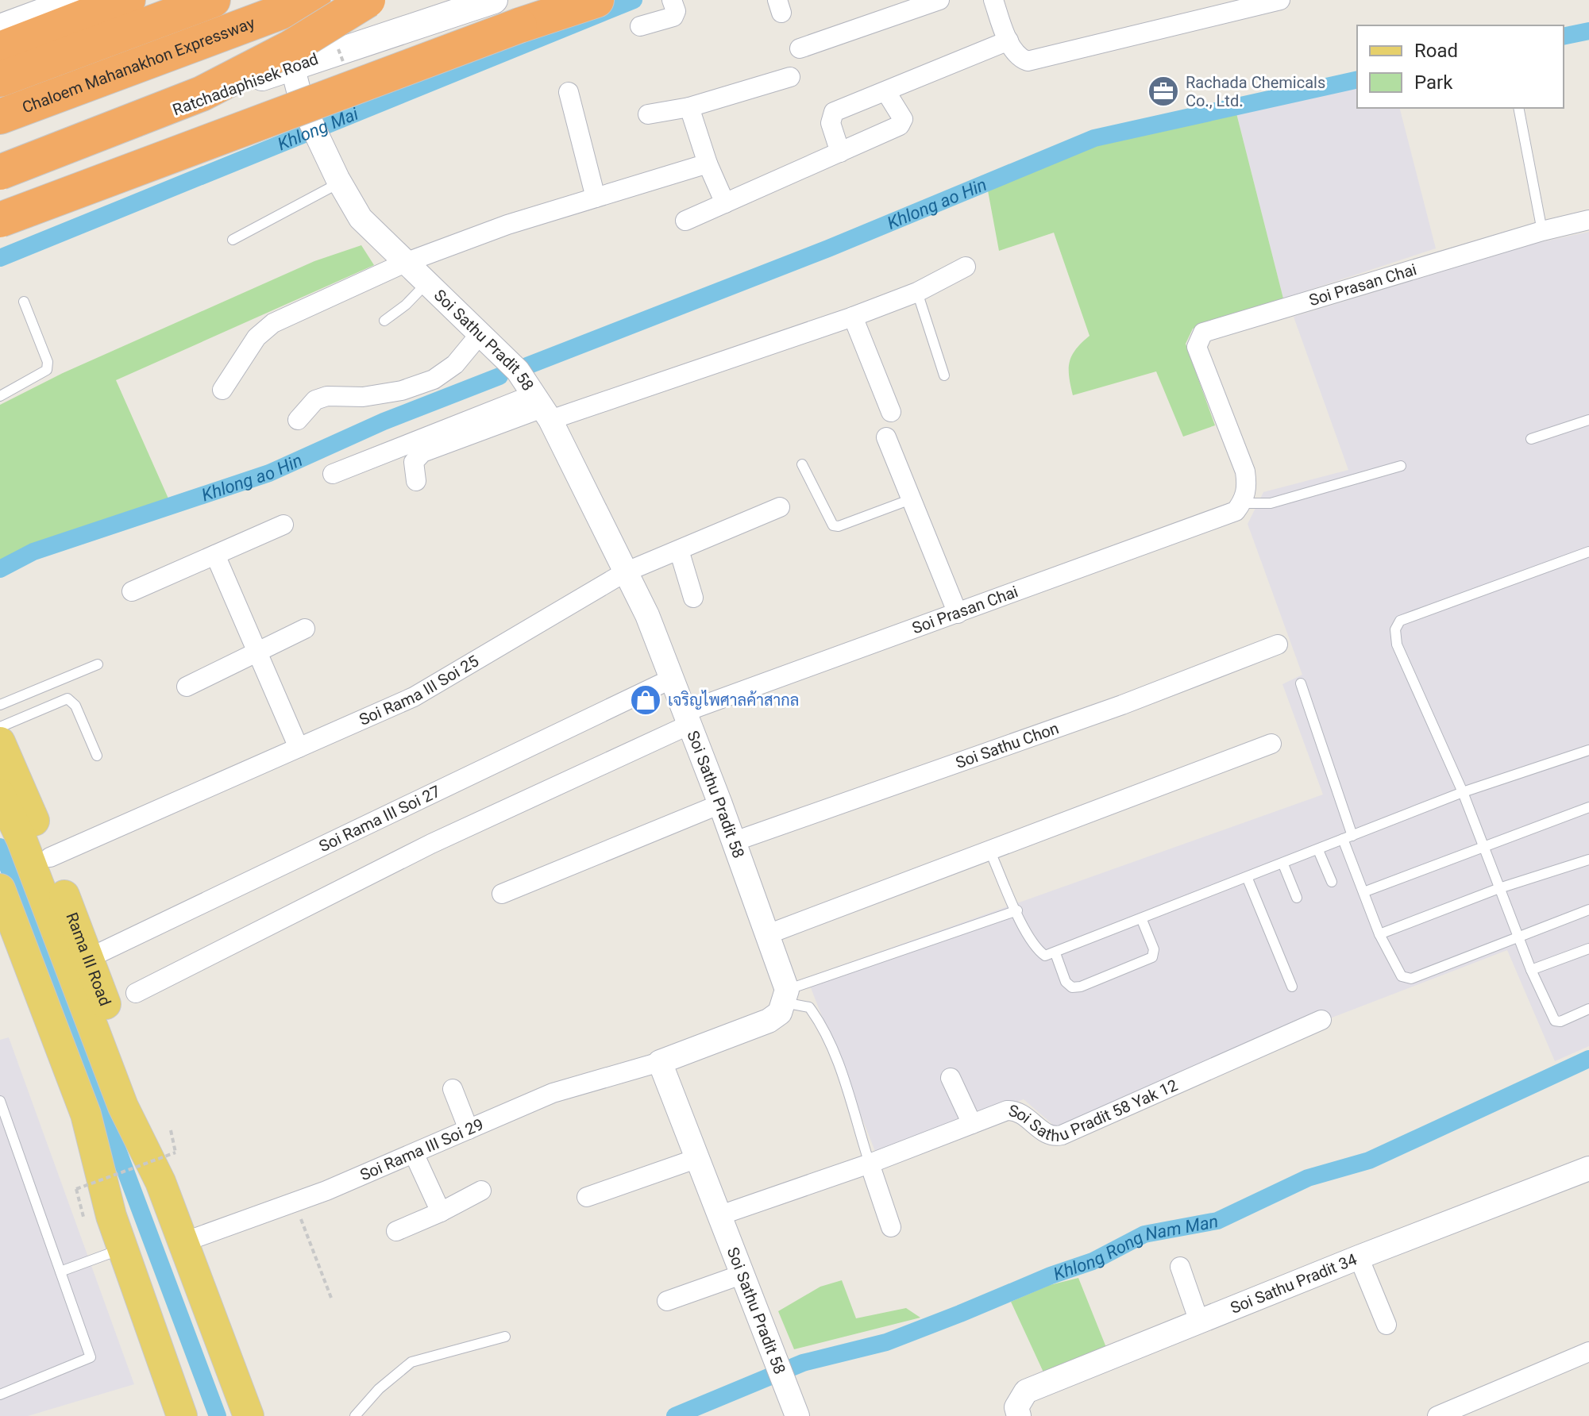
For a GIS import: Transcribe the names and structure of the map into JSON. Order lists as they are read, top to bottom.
{
  "streets": {
    "highway": ["Chaloem Mahanakhon Expressway"],
    "main road": ["Ratchadaphisek Road", "Rama III Road"],
    "street": [
      "Soi Prasan Chai",
      "Soi Sathu Pradit 58",
      "Soi Rama III Soi 25",
      "Soi Sathu Chon",
      "Soi Rama III Soi 27",
      "Soi Sathu Pradit 58 Yak 12",
      "Soi Rama III Soi 29",
      "Soi Sathu Pradit 34"
    ]
  },
  "crossings": [
    ["Ratchadaphisek Road", "Soi Sathu Pradit 58"],
    ["Soi Prasan Chai", "Soi Sathu Pradit 58"],
    ["Soi Sathu Pradit 58", "Soi Rama III Soi 25"],
    ["Soi Sathu Pradit 58", "Soi Sathu Chon"],
    ["Soi Sathu Pradit 58", "Soi Rama III Soi 27"],
    ["Soi Sathu Pradit 58", "Soi Sathu Pradit 58 Yak 12"],
    ["Soi Sathu Pradit 58", "Soi Rama III Soi 29"],
    ["Soi Rama III Soi 25", "Rama III Road"],
    ["Soi Rama III Soi 27", "Rama III Road"],
    ["Rama III Road", "Soi Rama III Soi 29"]
  ],
  "water": ["Khlong Mai", "Khlong ao Hin", "Khlong Rong Nam Man"],
  "places": {
    "office": ["Rachada Chemicals Co., Ltd."],
    "shop": ["เจริญไพศาลค้าสากล"]
  },
  "legend": ["Road", "Park"]
}
